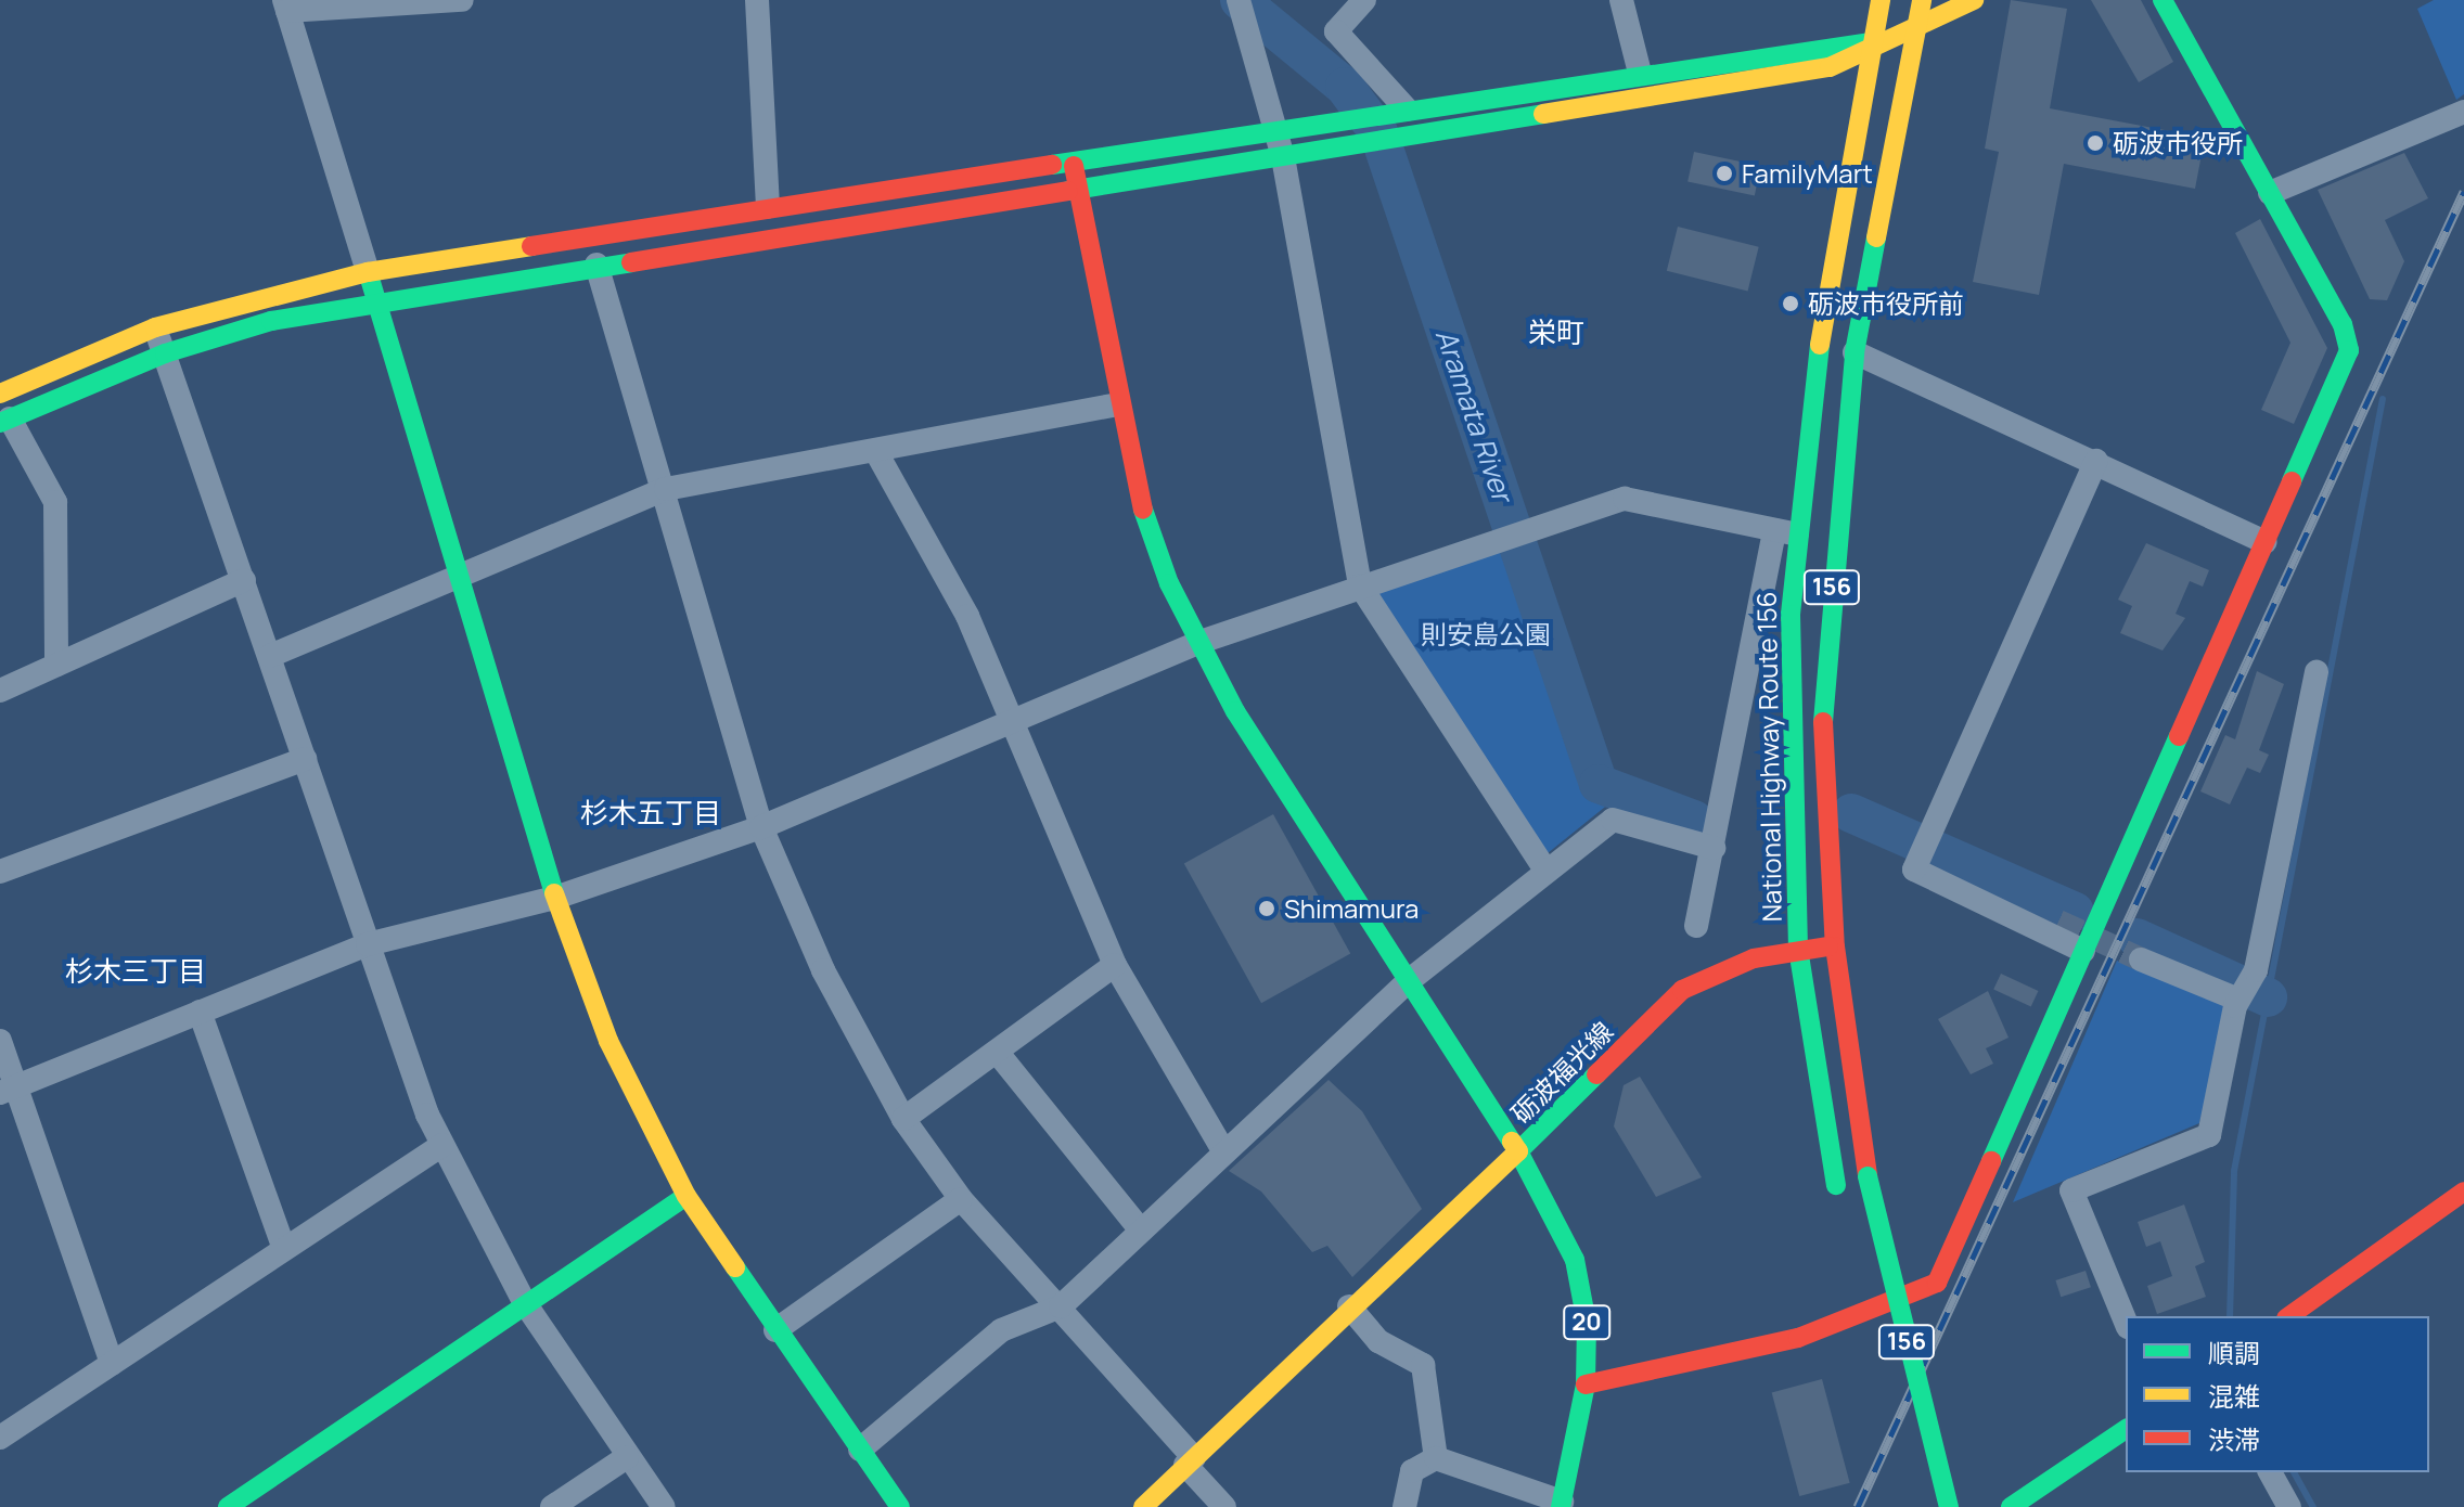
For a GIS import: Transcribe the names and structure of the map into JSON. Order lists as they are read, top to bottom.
{
  "streets": {
    "main road": [
      "156",
      "National Highway Route 156",
      "砺波福光線",
      "20"
    ]
  },
  "crossings": [
    ["156", "砺波福光線"],
    ["National Highway Route 156", "砺波福光線"]
  ],
  "districts": ["栄町", "杉木五丁目", "杉木三丁目"],
  "water": ["Aramata River"],
  "parks": ["則安島公園"],
  "places": [
    "砺波市役所",
    "FamilyMart",
    "砺波市役所前",
    "Shimamura"
  ],
  "legend": ["順調", "混雑", "渋滞"]
}
